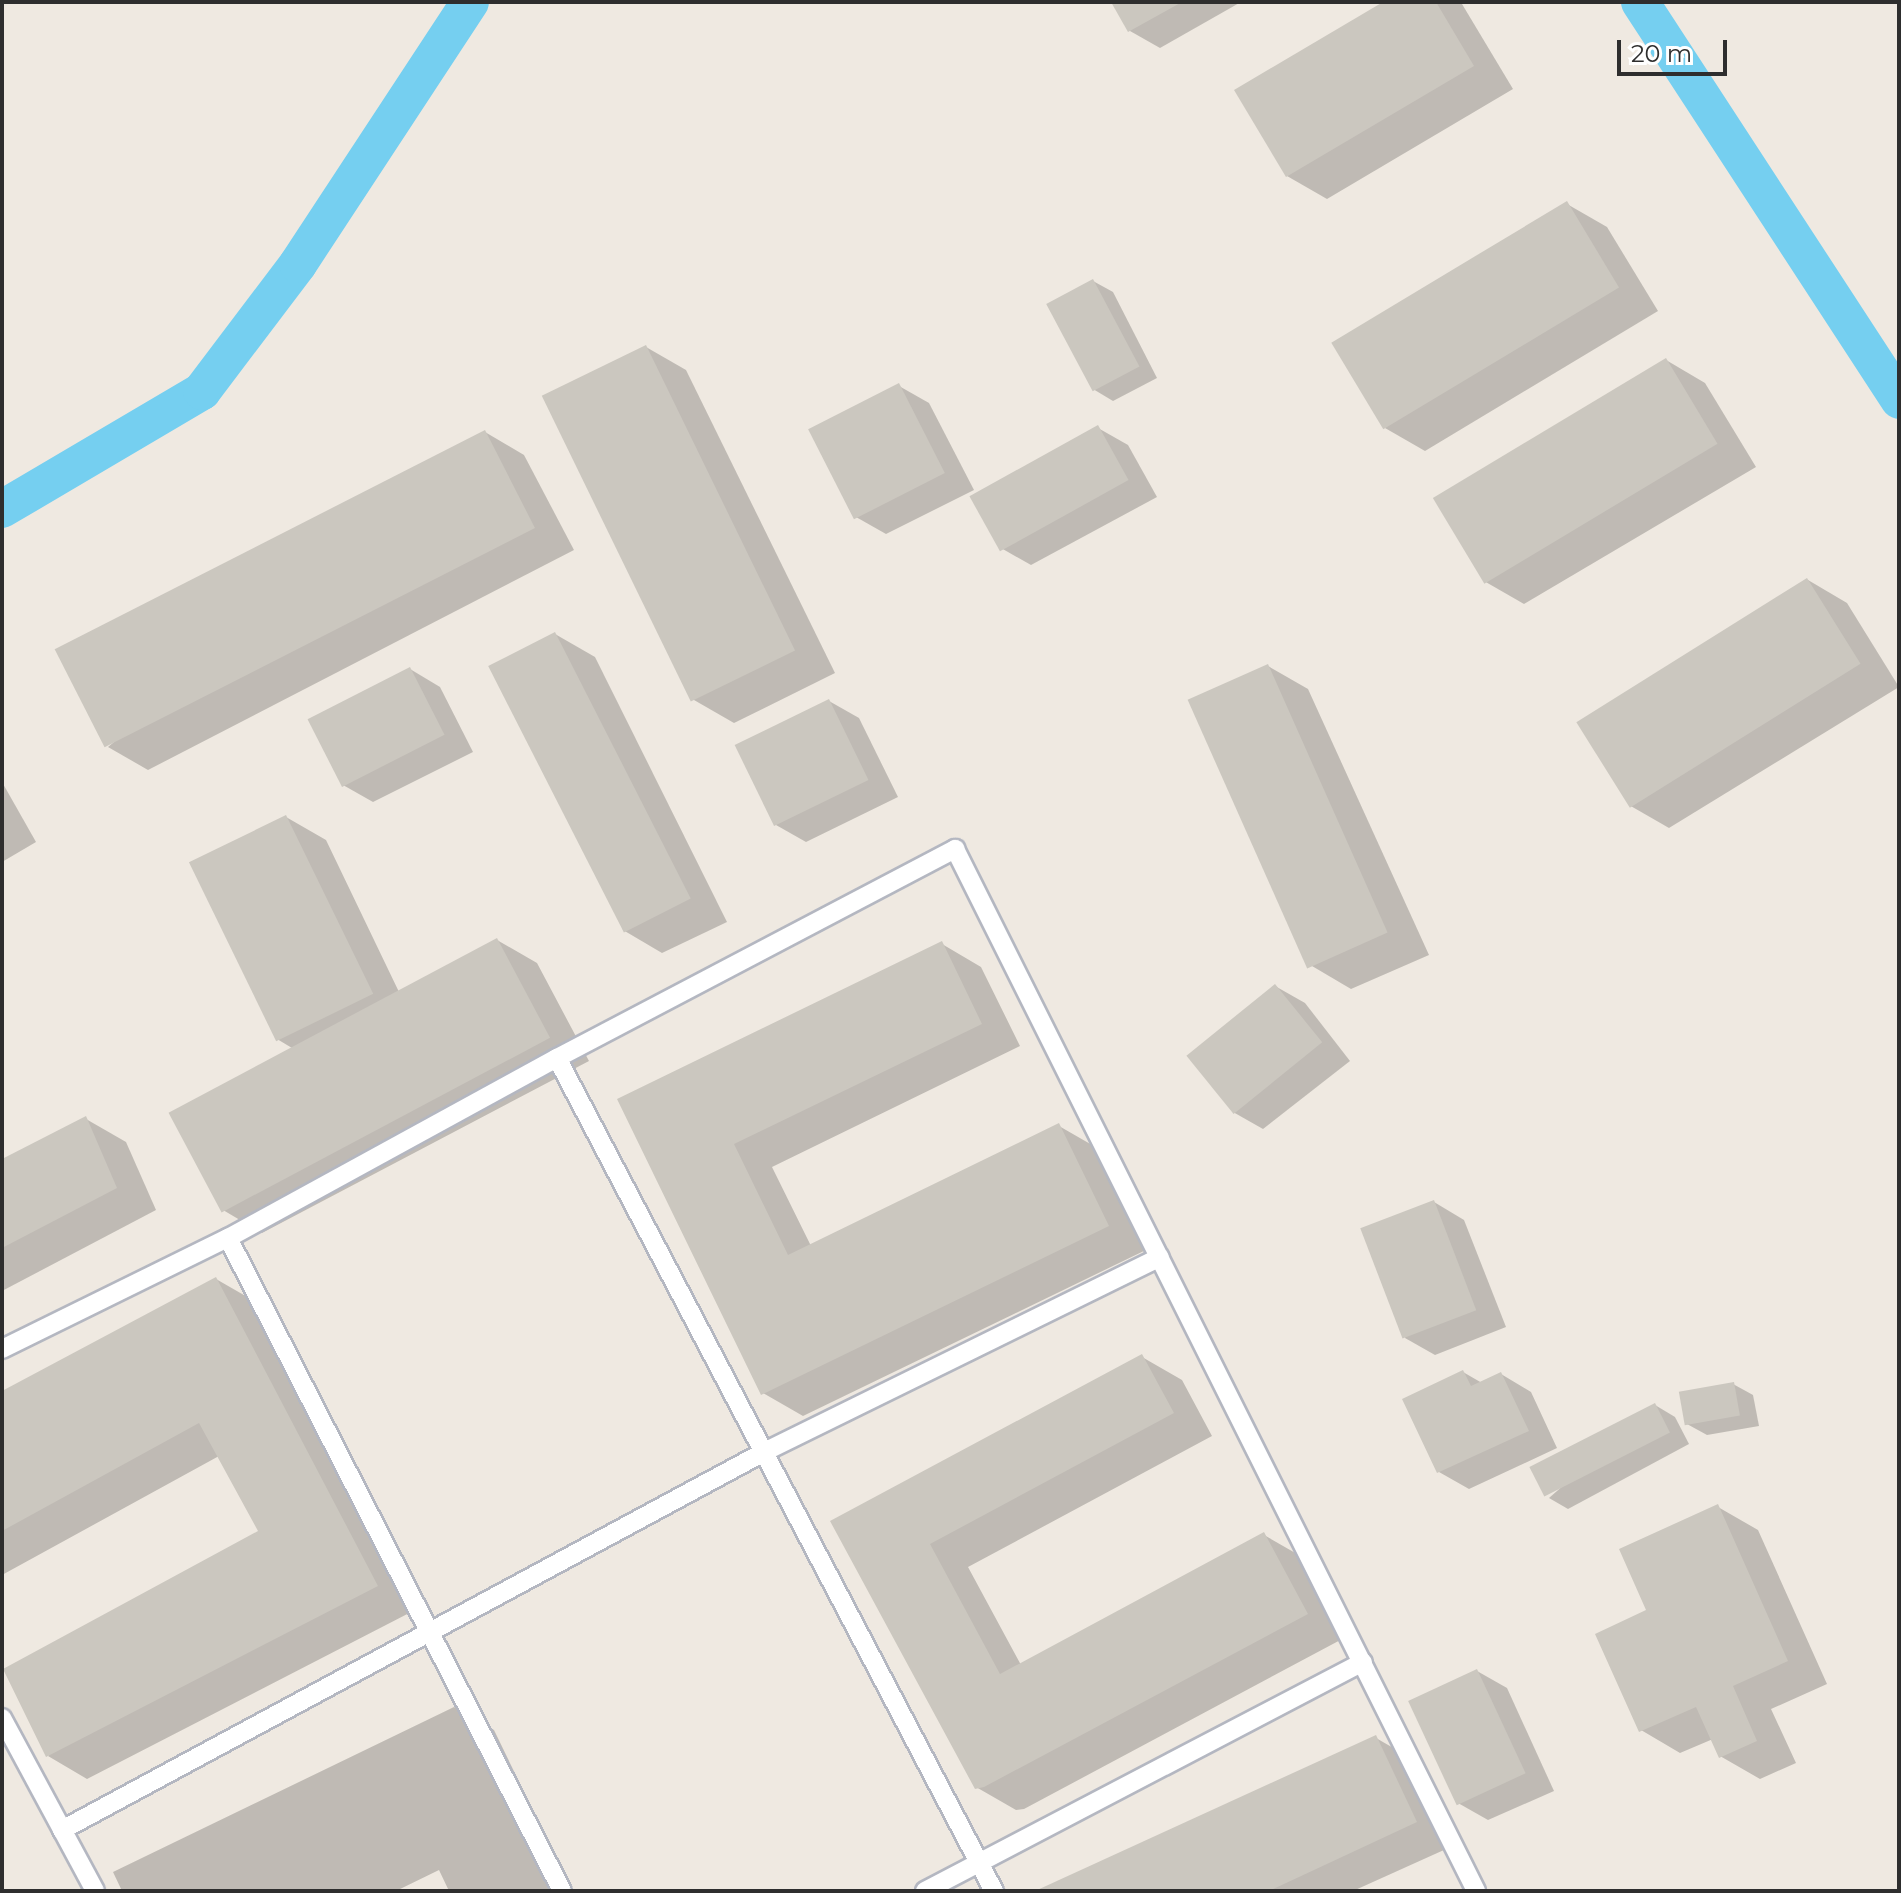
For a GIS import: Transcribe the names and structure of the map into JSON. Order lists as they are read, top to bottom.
{
  "scale_bar": "20 m"
}
